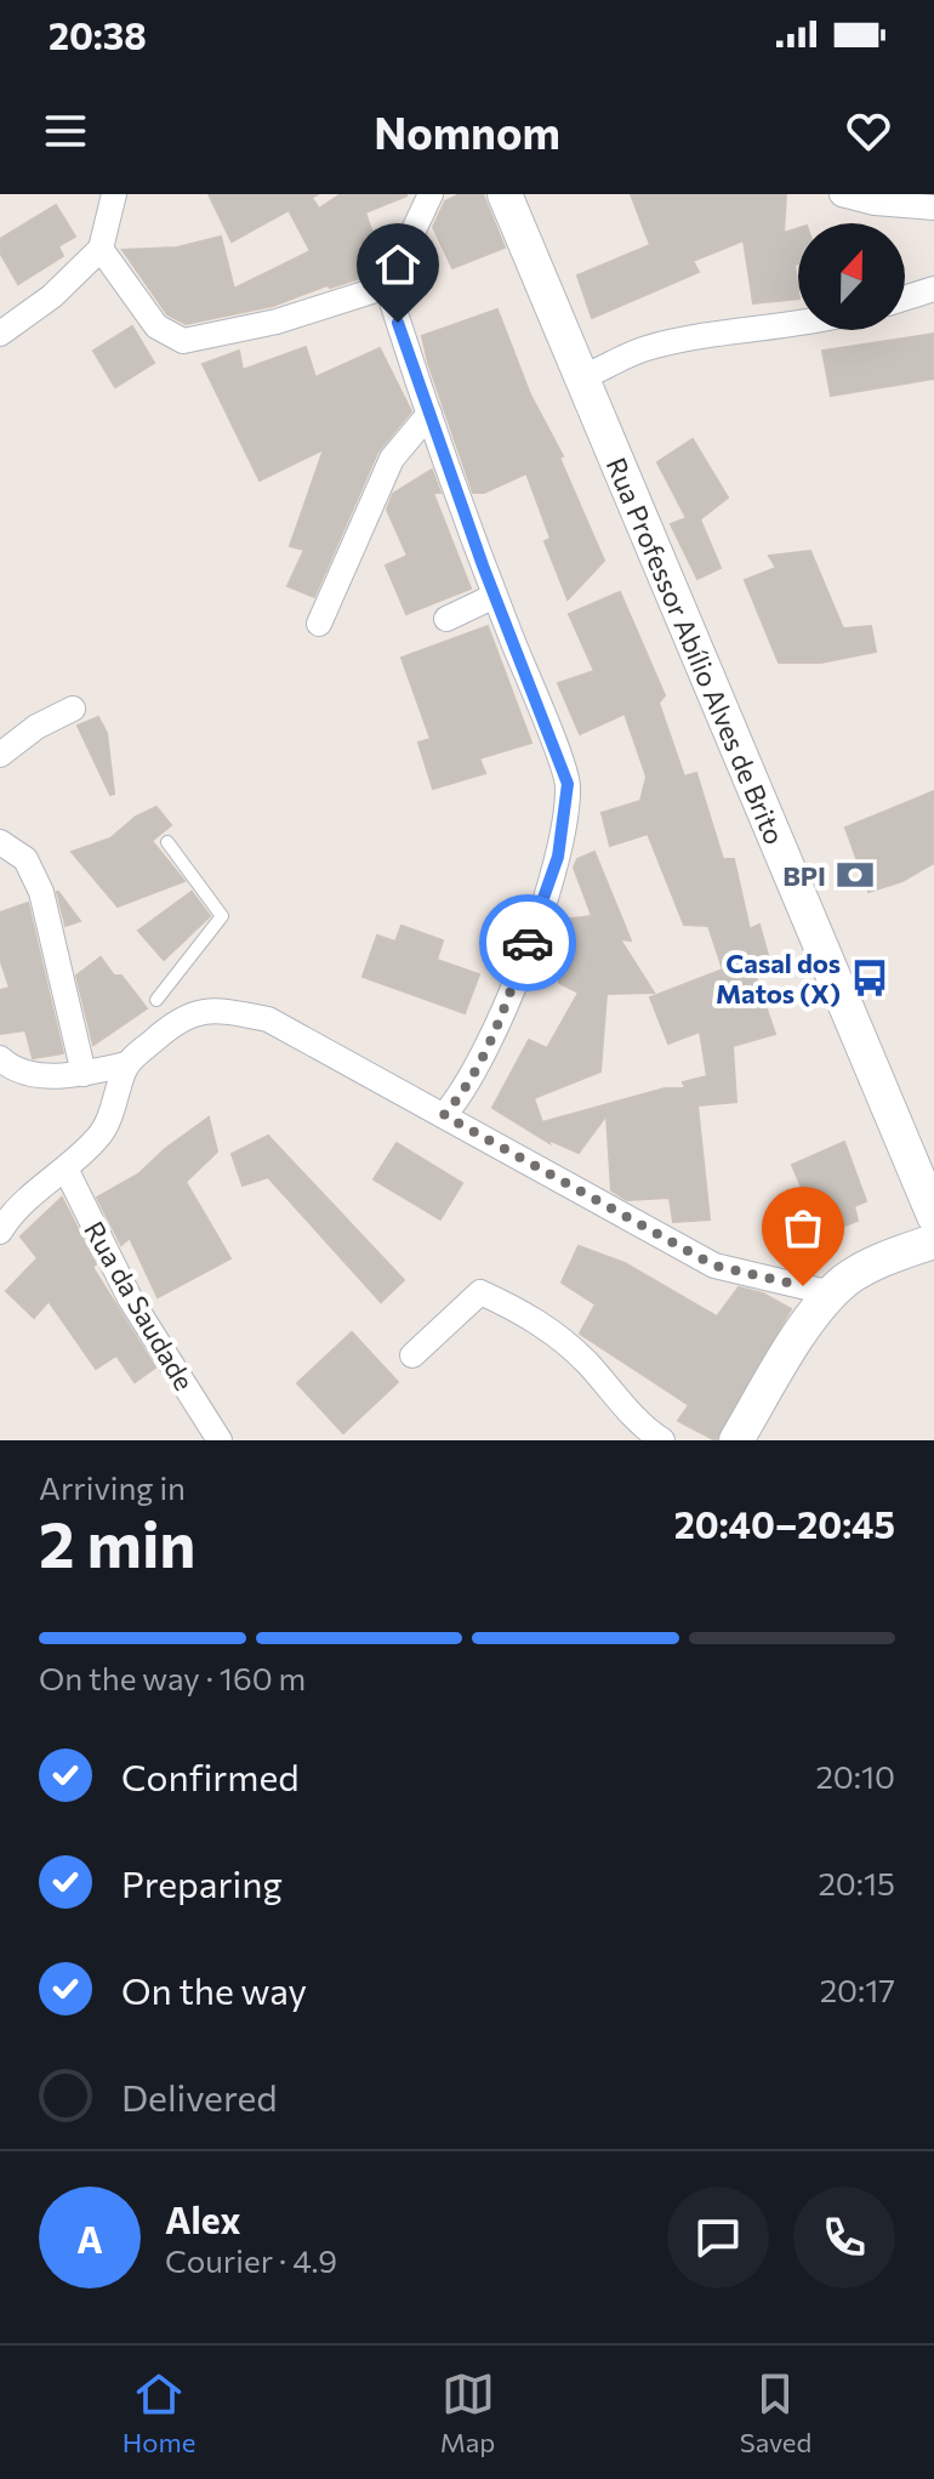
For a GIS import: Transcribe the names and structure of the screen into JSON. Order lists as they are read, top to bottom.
{
  "streets": {
    "main road": ["Rua Professor Abílio Alves de Brito"],
    "street": ["Rua da Saudade"]
  },
  "places": {
    "bank": ["BPI"],
    "bus stop": ["Casal dos Matos (X)"]
  },
  "north": "top",
  "page": {
    "status": "20:38",
    "header": "Nomnom",
    "heading": ["2 min", "Arriving in", "20:40–20:45"],
    "panel": ["Alex", "Courier · 4.9"],
    "bar": "On the way · 160 m",
    "list": [
      ["Confirmed", "20:10"],
      ["Preparing", "20:15"],
      ["On the way", "20:17"],
      "Delivered"
    ],
    "round": "A",
    "tabs": ["Home", "Map", "Saved"]
  }
}
